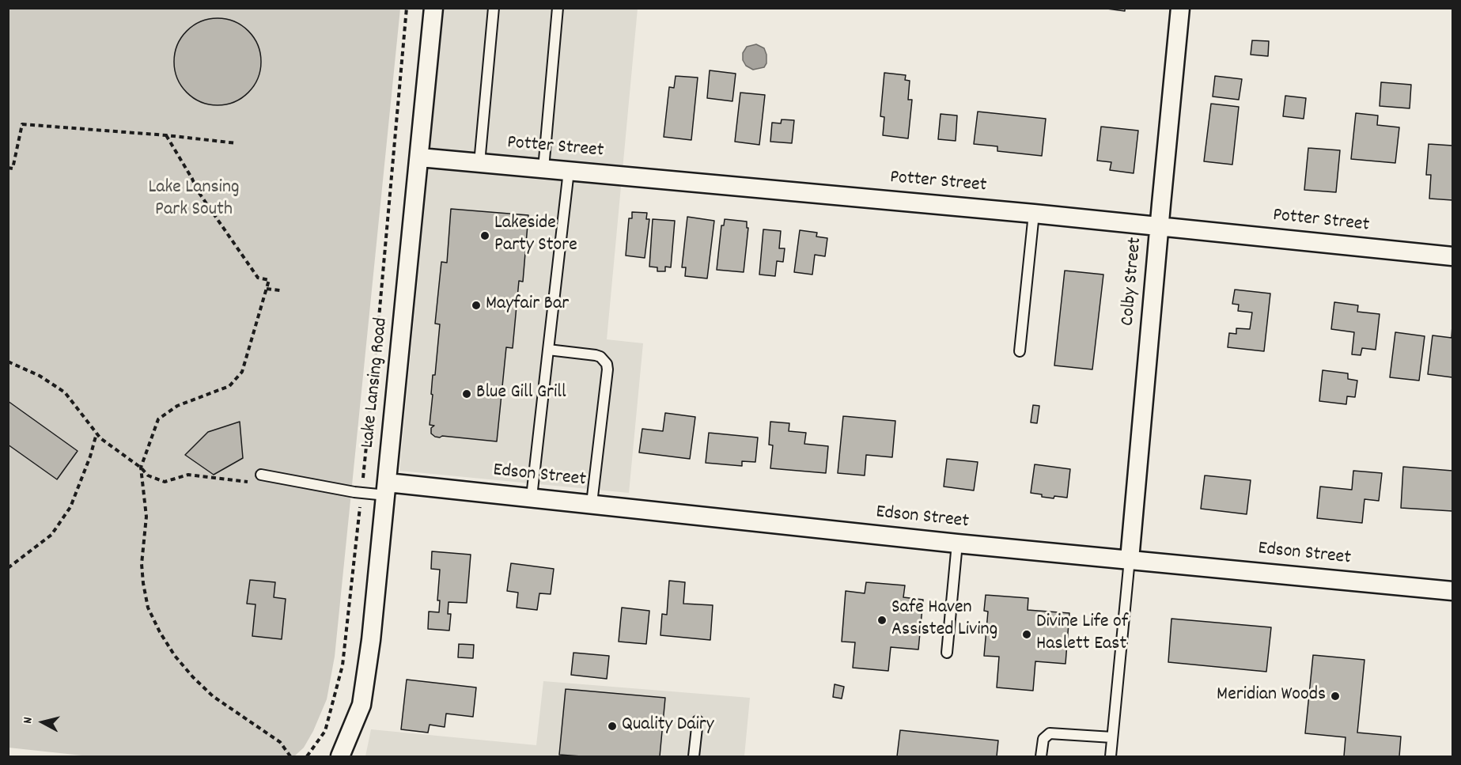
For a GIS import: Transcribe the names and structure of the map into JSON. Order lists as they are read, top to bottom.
{
  "streets": {
    "street": [
      "Potter Street",
      "Colby Street",
      "Lake Lansing Road",
      "Edson Street"
    ]
  },
  "crossings": [
    ["Potter Street", "Colby Street"],
    ["Potter Street", "Lake Lansing Road"],
    ["Colby Street", "Edson Street"],
    ["Lake Lansing Road", "Edson Street"]
  ],
  "parks": ["Lake Lansing Park South"],
  "places": [
    "Lakeside Party Store",
    "Mayfair Bar",
    "Blue Gill Grill",
    "Safe Haven Assisted Living",
    "Divine Life of Haslett East",
    "Meridian Woods",
    "Quality Dairy"
  ],
  "north": "left"
}
